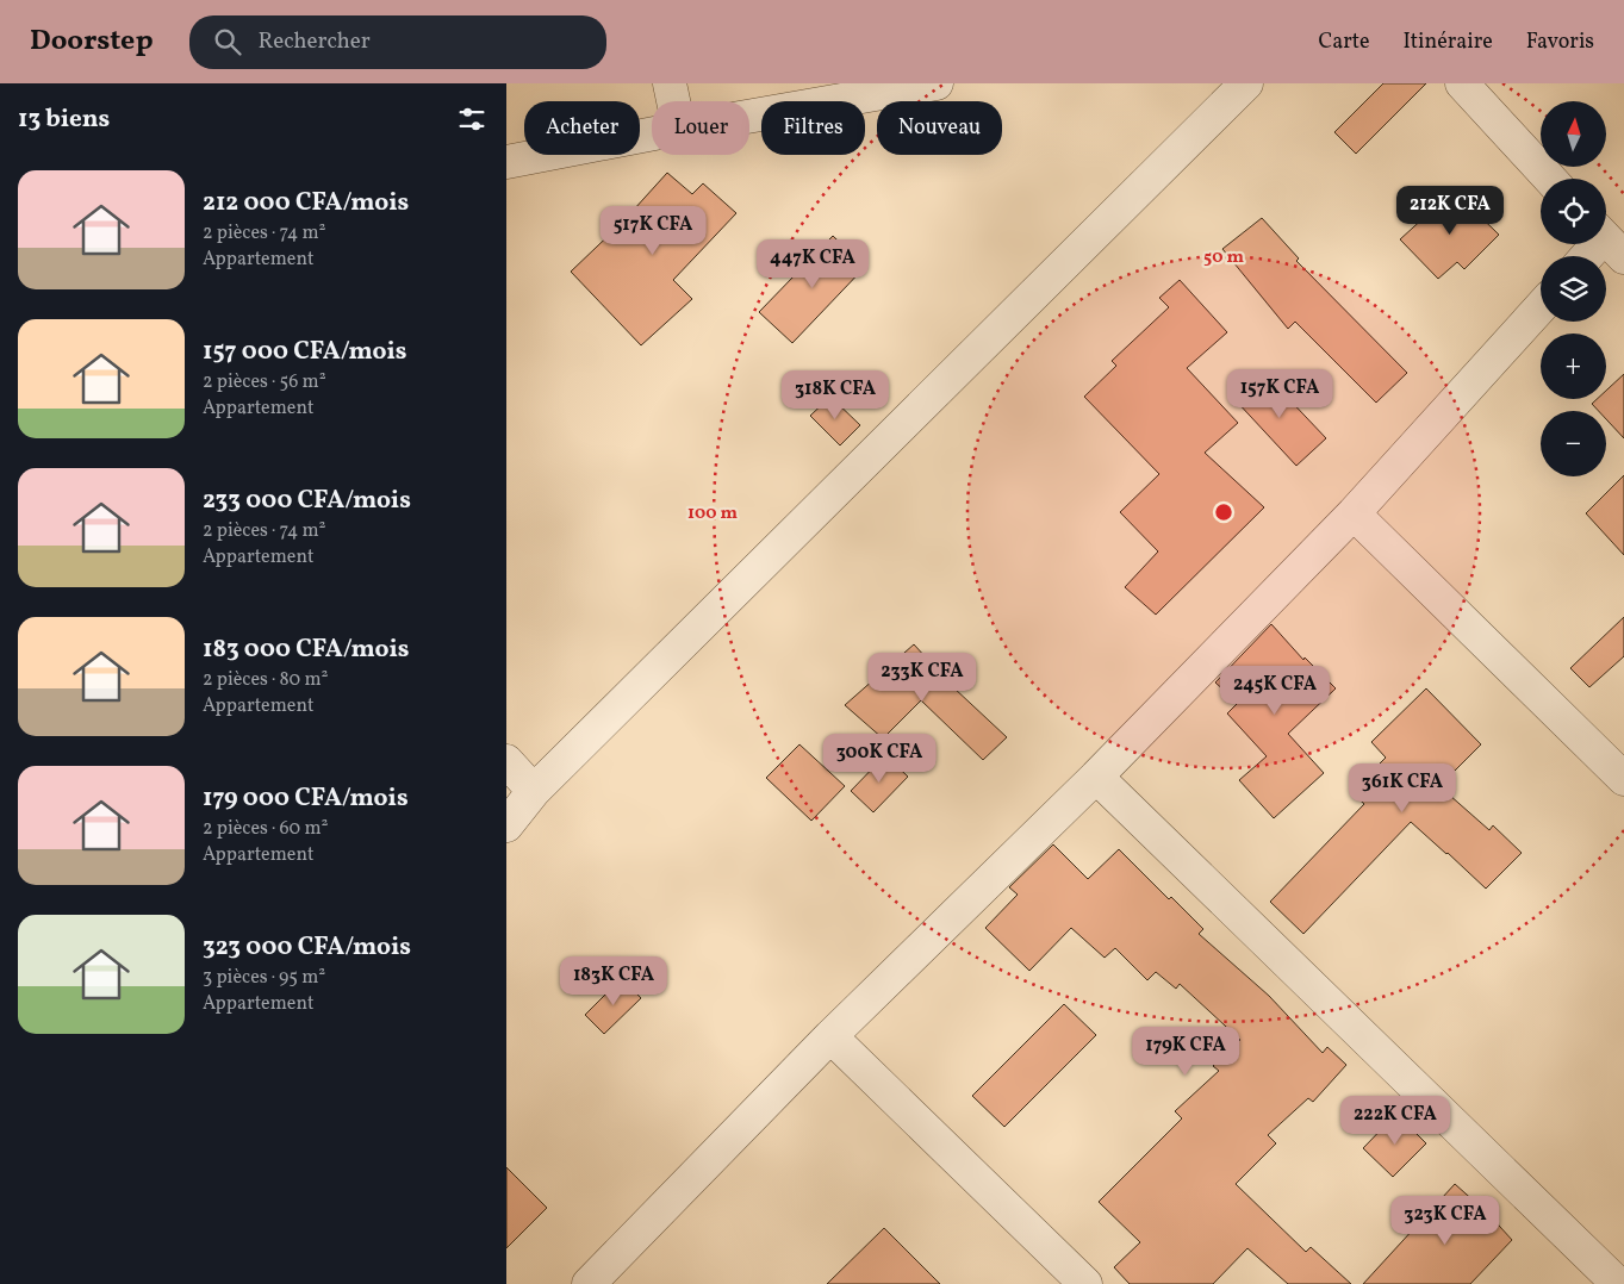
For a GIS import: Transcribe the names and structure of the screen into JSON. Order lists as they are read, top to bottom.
{
  "north": "top",
  "page": {
    "header": "Doorstep",
    "search": "Rechercher",
    "nav": ["Carte", "Itinéraire", "Favoris"],
    "heading": "13 biens",
    "map_buttons": ["+", "−"],
    "chip": [
      "Acheter",
      "Louer",
      "Filtres",
      "Nouveau"
    ],
    "list": [
      {
        "name": "212 000 CFA/mois",
        "note": "2 pièces · 74 m² · Appartement"
      },
      {
        "name": "157 000 CFA/mois",
        "note": "2 pièces · 56 m² · Appartement"
      },
      {
        "name": "233 000 CFA/mois",
        "note": "2 pièces · 74 m² · Appartement"
      },
      {
        "name": "183 000 CFA/mois",
        "note": "2 pièces · 80 m² · Appartement"
      },
      {
        "name": "179 000 CFA/mois",
        "note": "2 pièces · 60 m² · Appartement"
      },
      {
        "name": "323 000 CFA/mois",
        "note": "3 pièces · 95 m² · Appartement"
      }
    ],
    "price": [
      "212K CFA",
      "517K CFA",
      "447K CFA",
      "157K CFA",
      "318K CFA",
      "233K CFA",
      "245K CFA",
      "300K CFA",
      "361K CFA",
      "183K CFA",
      "179K CFA",
      "222K CFA",
      "323K CFA"
    ]
  },
  "rings": ["50 m", "100 m"]
}
